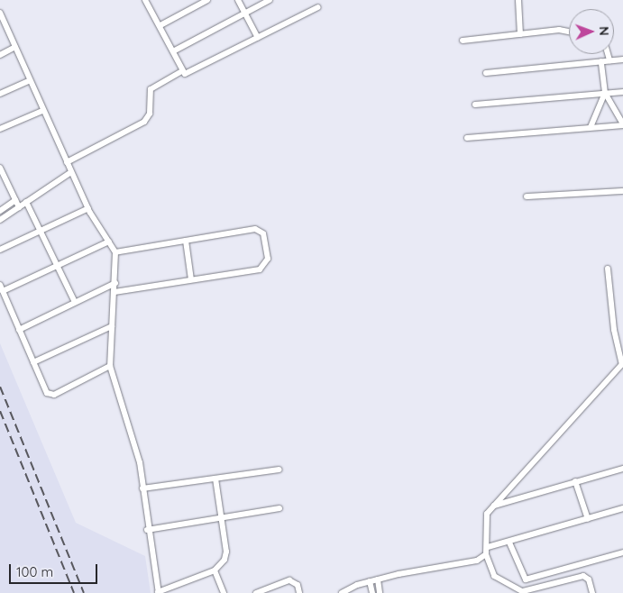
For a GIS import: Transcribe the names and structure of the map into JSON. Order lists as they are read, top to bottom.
{
  "scale_bar": "100 m",
  "north": "right"
}
